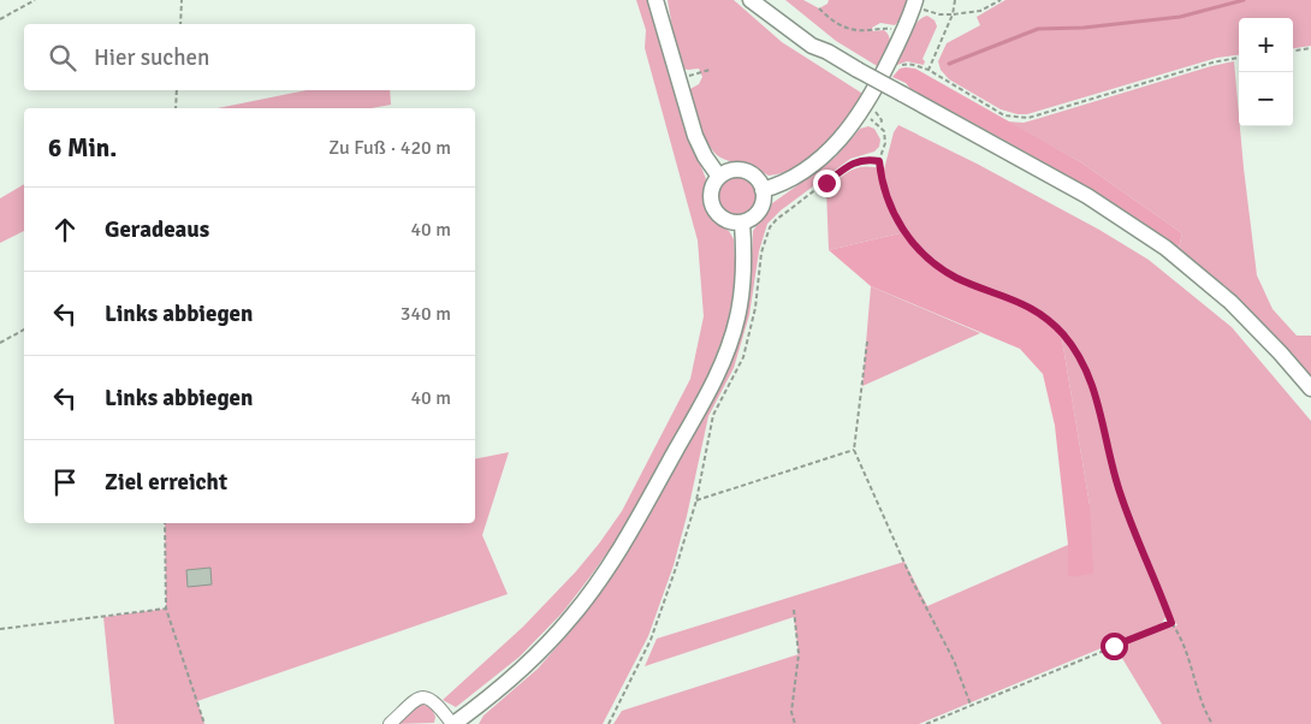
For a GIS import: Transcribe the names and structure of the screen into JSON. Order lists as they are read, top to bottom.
{
  "page": {
    "map_buttons": ["+", "−"],
    "search": "Hier suchen",
    "heading": ["6 Min.", "Zu Fuß · 420 m"],
    "list": [
      ["Geradeaus", "40 m"],
      ["Links abbiegen", "340 m"],
      ["Links abbiegen", "40 m"],
      "Ziel erreicht"
    ]
  }
}
